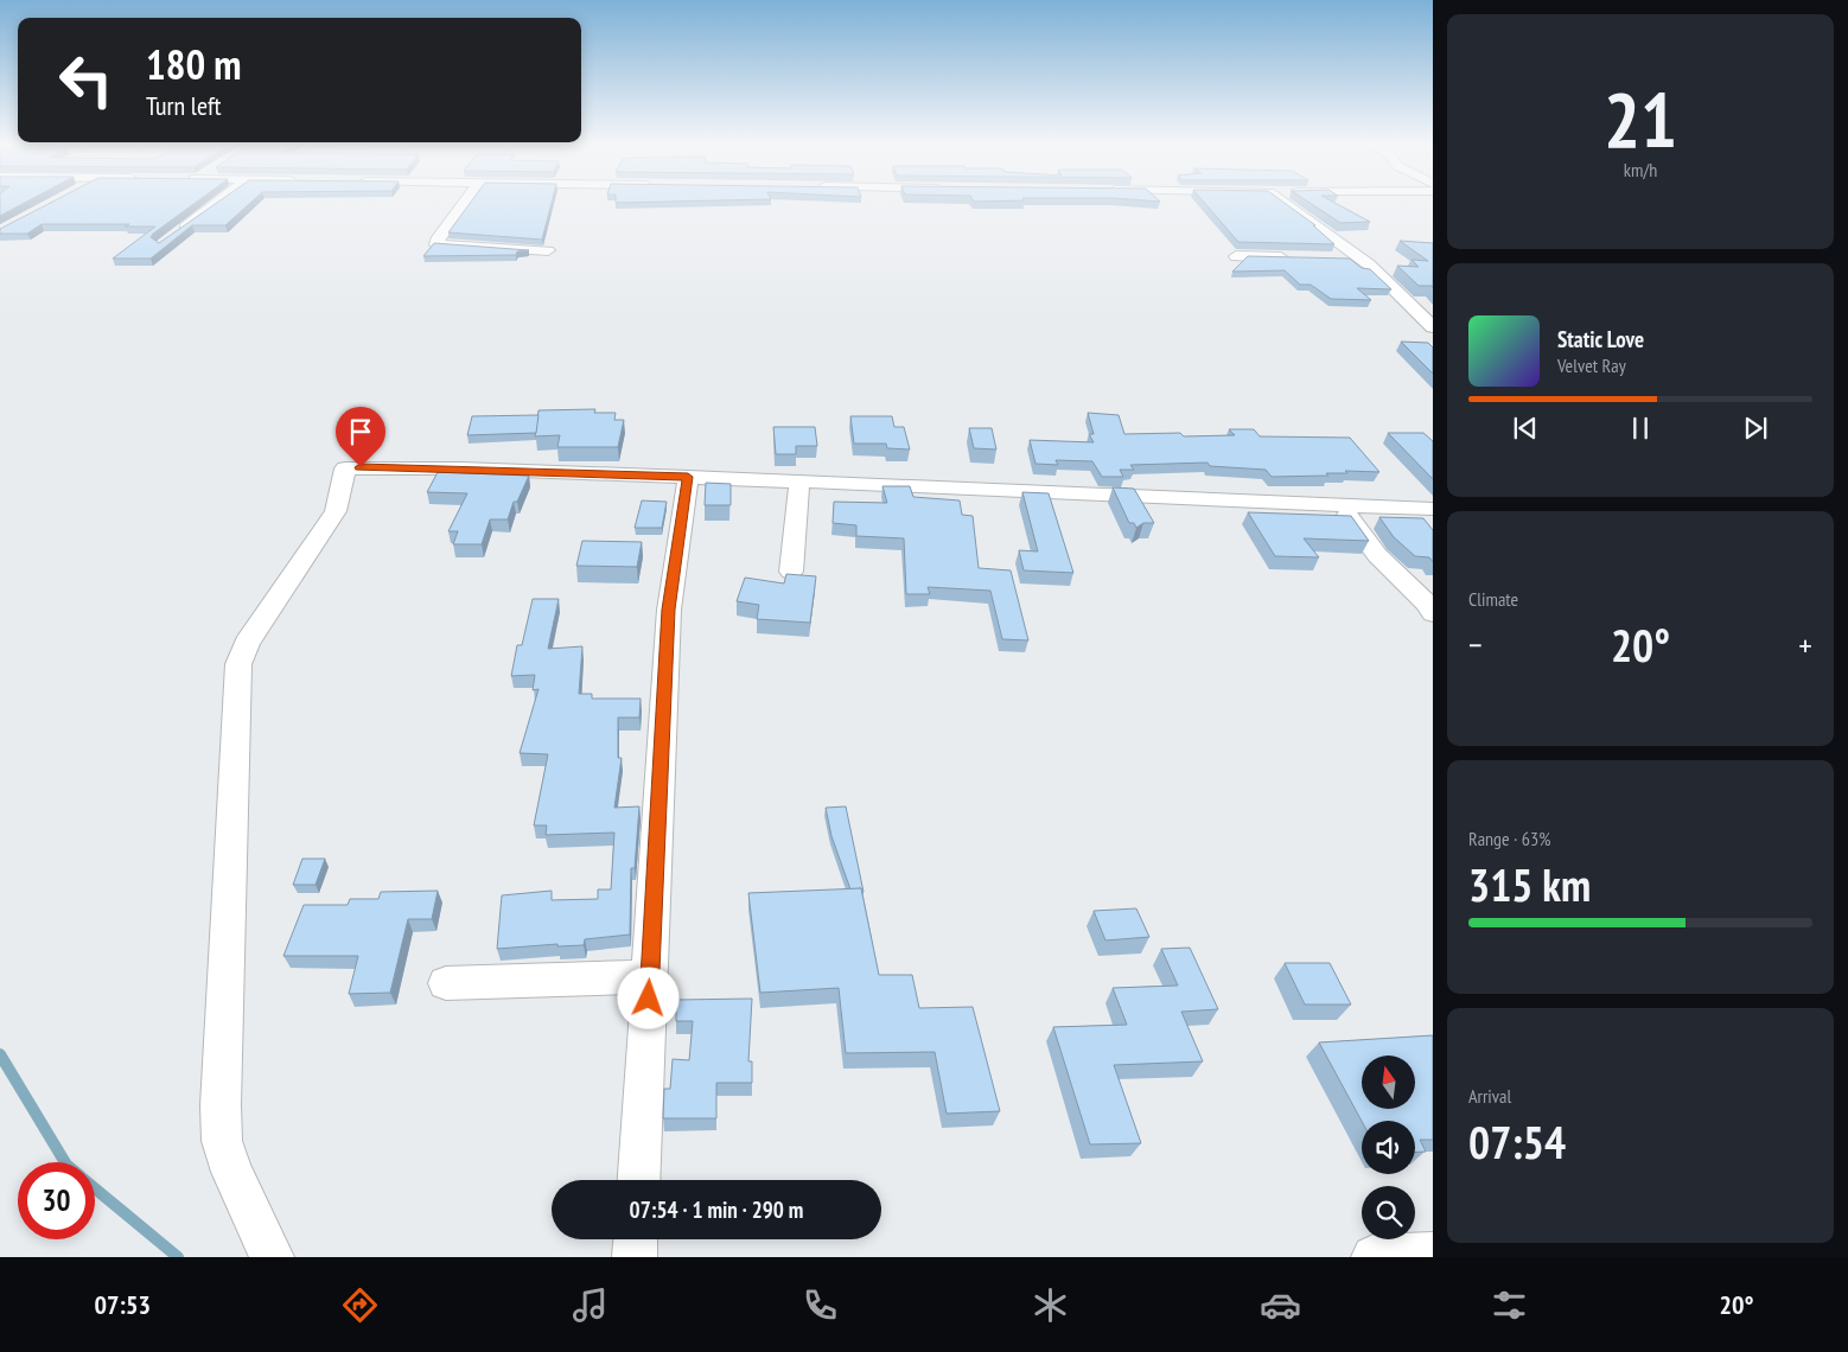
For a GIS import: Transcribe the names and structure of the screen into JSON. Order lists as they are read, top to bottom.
{
  "north": "top",
  "page": {
    "tile": [
      ["21", "km/h"],
      "Climate",
      ["Range · 63%", "315 km"],
      ["Arrival", "07:54"]
    ],
    "turn": ["180 m", "Turn left"],
    "song": ["Static Love", "Velvet Ray"],
    "heat": ["−", "20°", "+"],
    "limit": "30",
    "trip": "07:54 · 1 min · 290 m",
    "tabs": ["07:53", "20°"]
  }
}
